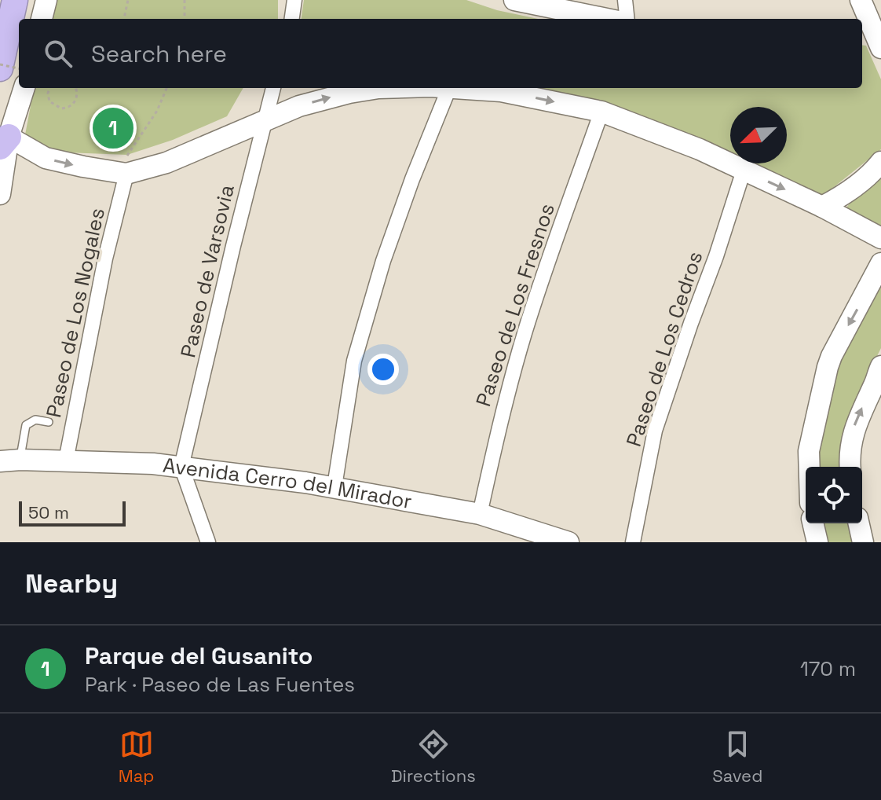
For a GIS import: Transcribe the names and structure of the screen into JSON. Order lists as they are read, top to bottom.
{
  "streets": {
    "street": [
      "Paseo de Varsovia",
      "Paseo de Los Fresnos",
      "Paseo de Los Nogales",
      "Paseo de Los Cedros",
      "Avenida Cerro del Mirador"
    ]
  },
  "crossings": [
    ["Paseo de Varsovia", "Avenida Cerro del Mirador"],
    ["Paseo de Los Fresnos", "Avenida Cerro del Mirador"],
    ["Paseo de Los Nogales", "Avenida Cerro del Mirador"]
  ],
  "scale_bar": "50 m",
  "north": "bottom left",
  "page": {
    "search": "Search here",
    "pins": "1",
    "scale": "50 m",
    "heading": "Nearby",
    "list": [
      {
        "mark": "1",
        "name": "Parque del Gusanito",
        "note": "Park · Paseo de Las Fuentes",
        "value": "170 m"
      }
    ],
    "nav": ["Map", "Directions", "Saved"]
  }
}
